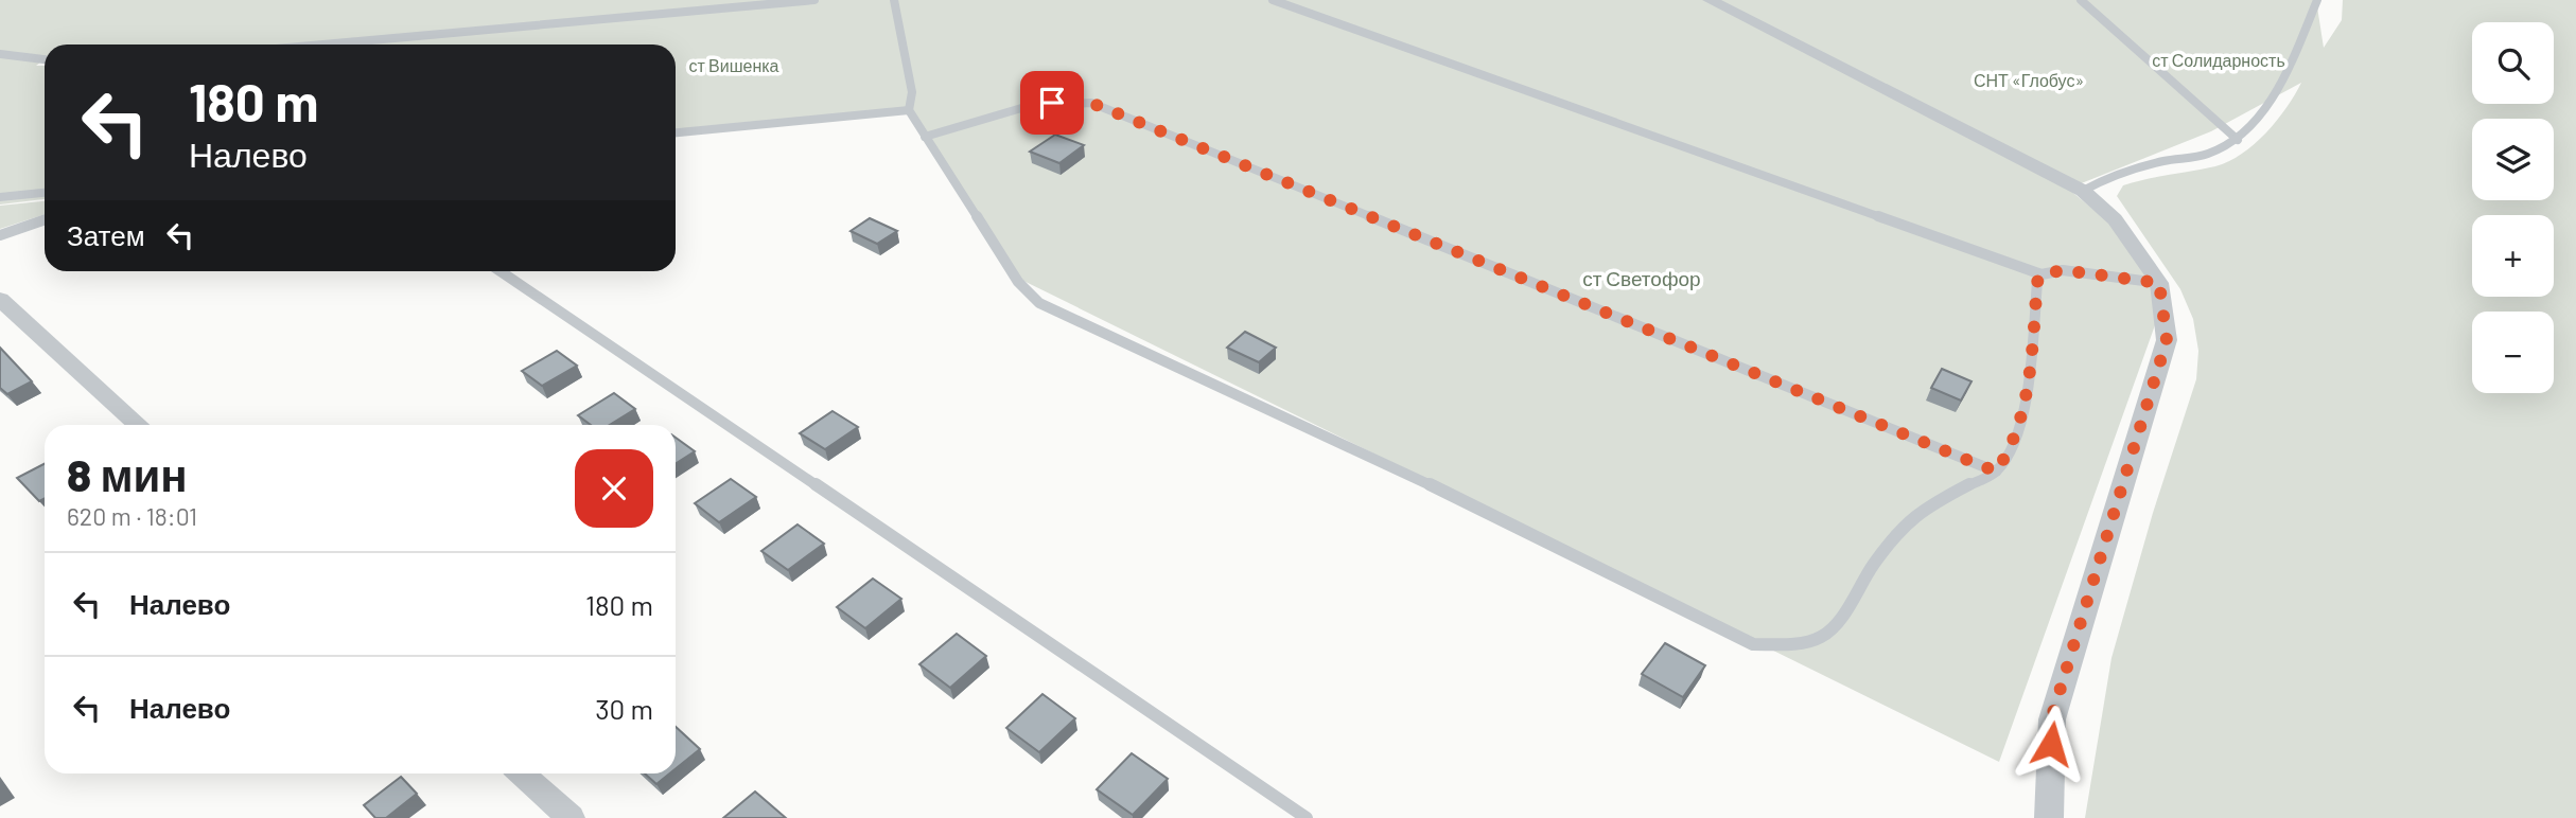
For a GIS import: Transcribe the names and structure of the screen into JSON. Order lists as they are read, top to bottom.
{
  "parks": [
    "ст Солидарность",
    "ст Вишенка",
    "СНТ «Глобус»",
    "ст Светофор"
  ],
  "page": {
    "map_buttons": ["+", "−"],
    "turn": ["180 m", "Налево"],
    "then": "Затем",
    "heading": ["8 мин", "620 m · 18:01"],
    "list": [
      {
        "name": "Налево",
        "value": "180 m"
      },
      {
        "name": "Налево",
        "value": "30 m"
      }
    ]
  }
}
